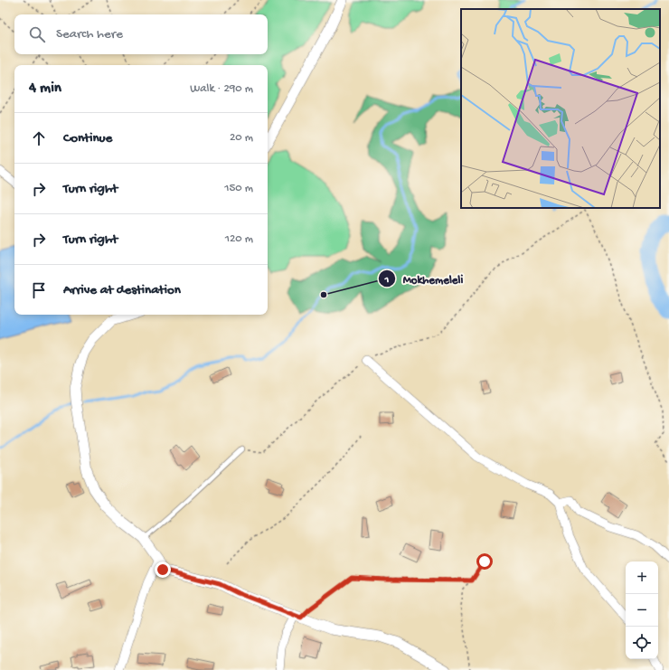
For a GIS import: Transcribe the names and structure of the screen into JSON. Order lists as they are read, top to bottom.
{
  "places": ["Mokhemeleli"],
  "page": {
    "search": "Search here",
    "heading": ["4 min", "Walk · 290 m"],
    "list": [
      ["Continue", "20 m"],
      ["Turn right", "150 m"],
      ["Turn right", "120 m"],
      "Arrive at destination"
    ],
    "map_buttons": ["+", "−"]
  }
}
